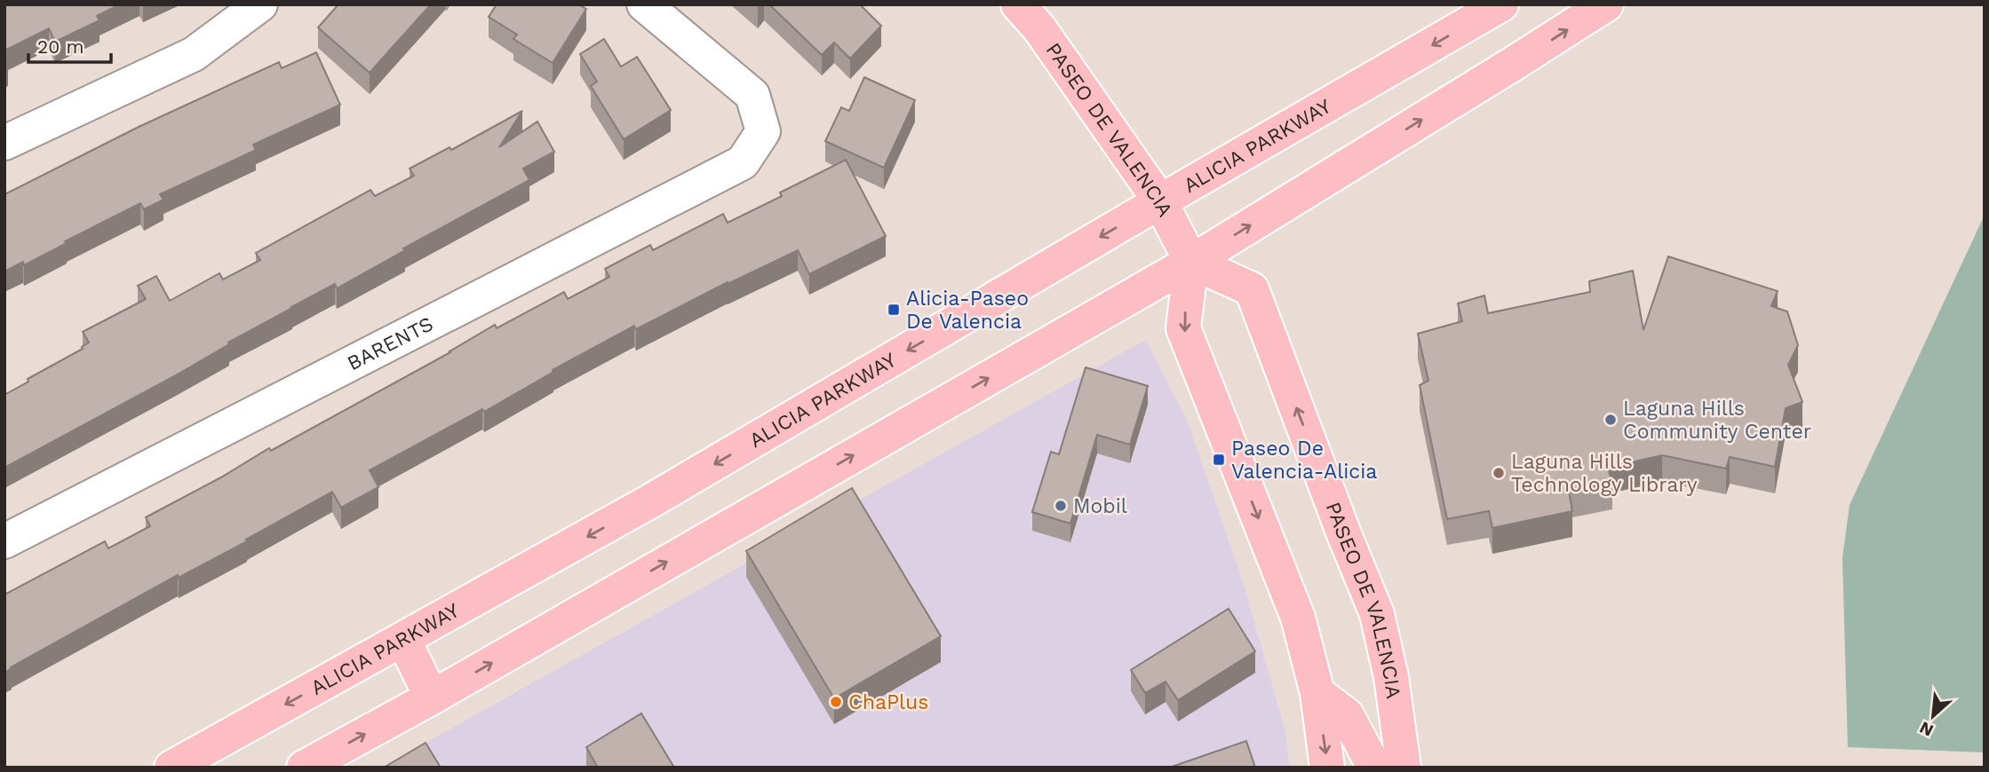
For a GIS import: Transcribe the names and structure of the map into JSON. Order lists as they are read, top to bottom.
{
  "streets": {
    "main road": ["PASEO DE VALENCIA", "ALICIA PARKWAY"],
    "street": ["BARENTS"]
  },
  "crossings": [
    ["PASEO DE VALENCIA", "ALICIA PARKWAY"]
  ],
  "places": {
    "transit": ["Alicia-Paseo De Valencia", "Paseo De Valencia-Alicia"],
    "other": [
      "Laguna Hills Community Center",
      "Laguna Hills Technology Library",
      "Mobil",
      "ChaPlus"
    ]
  },
  "scale_bar": "20 m",
  "north": "bottom left"
}
